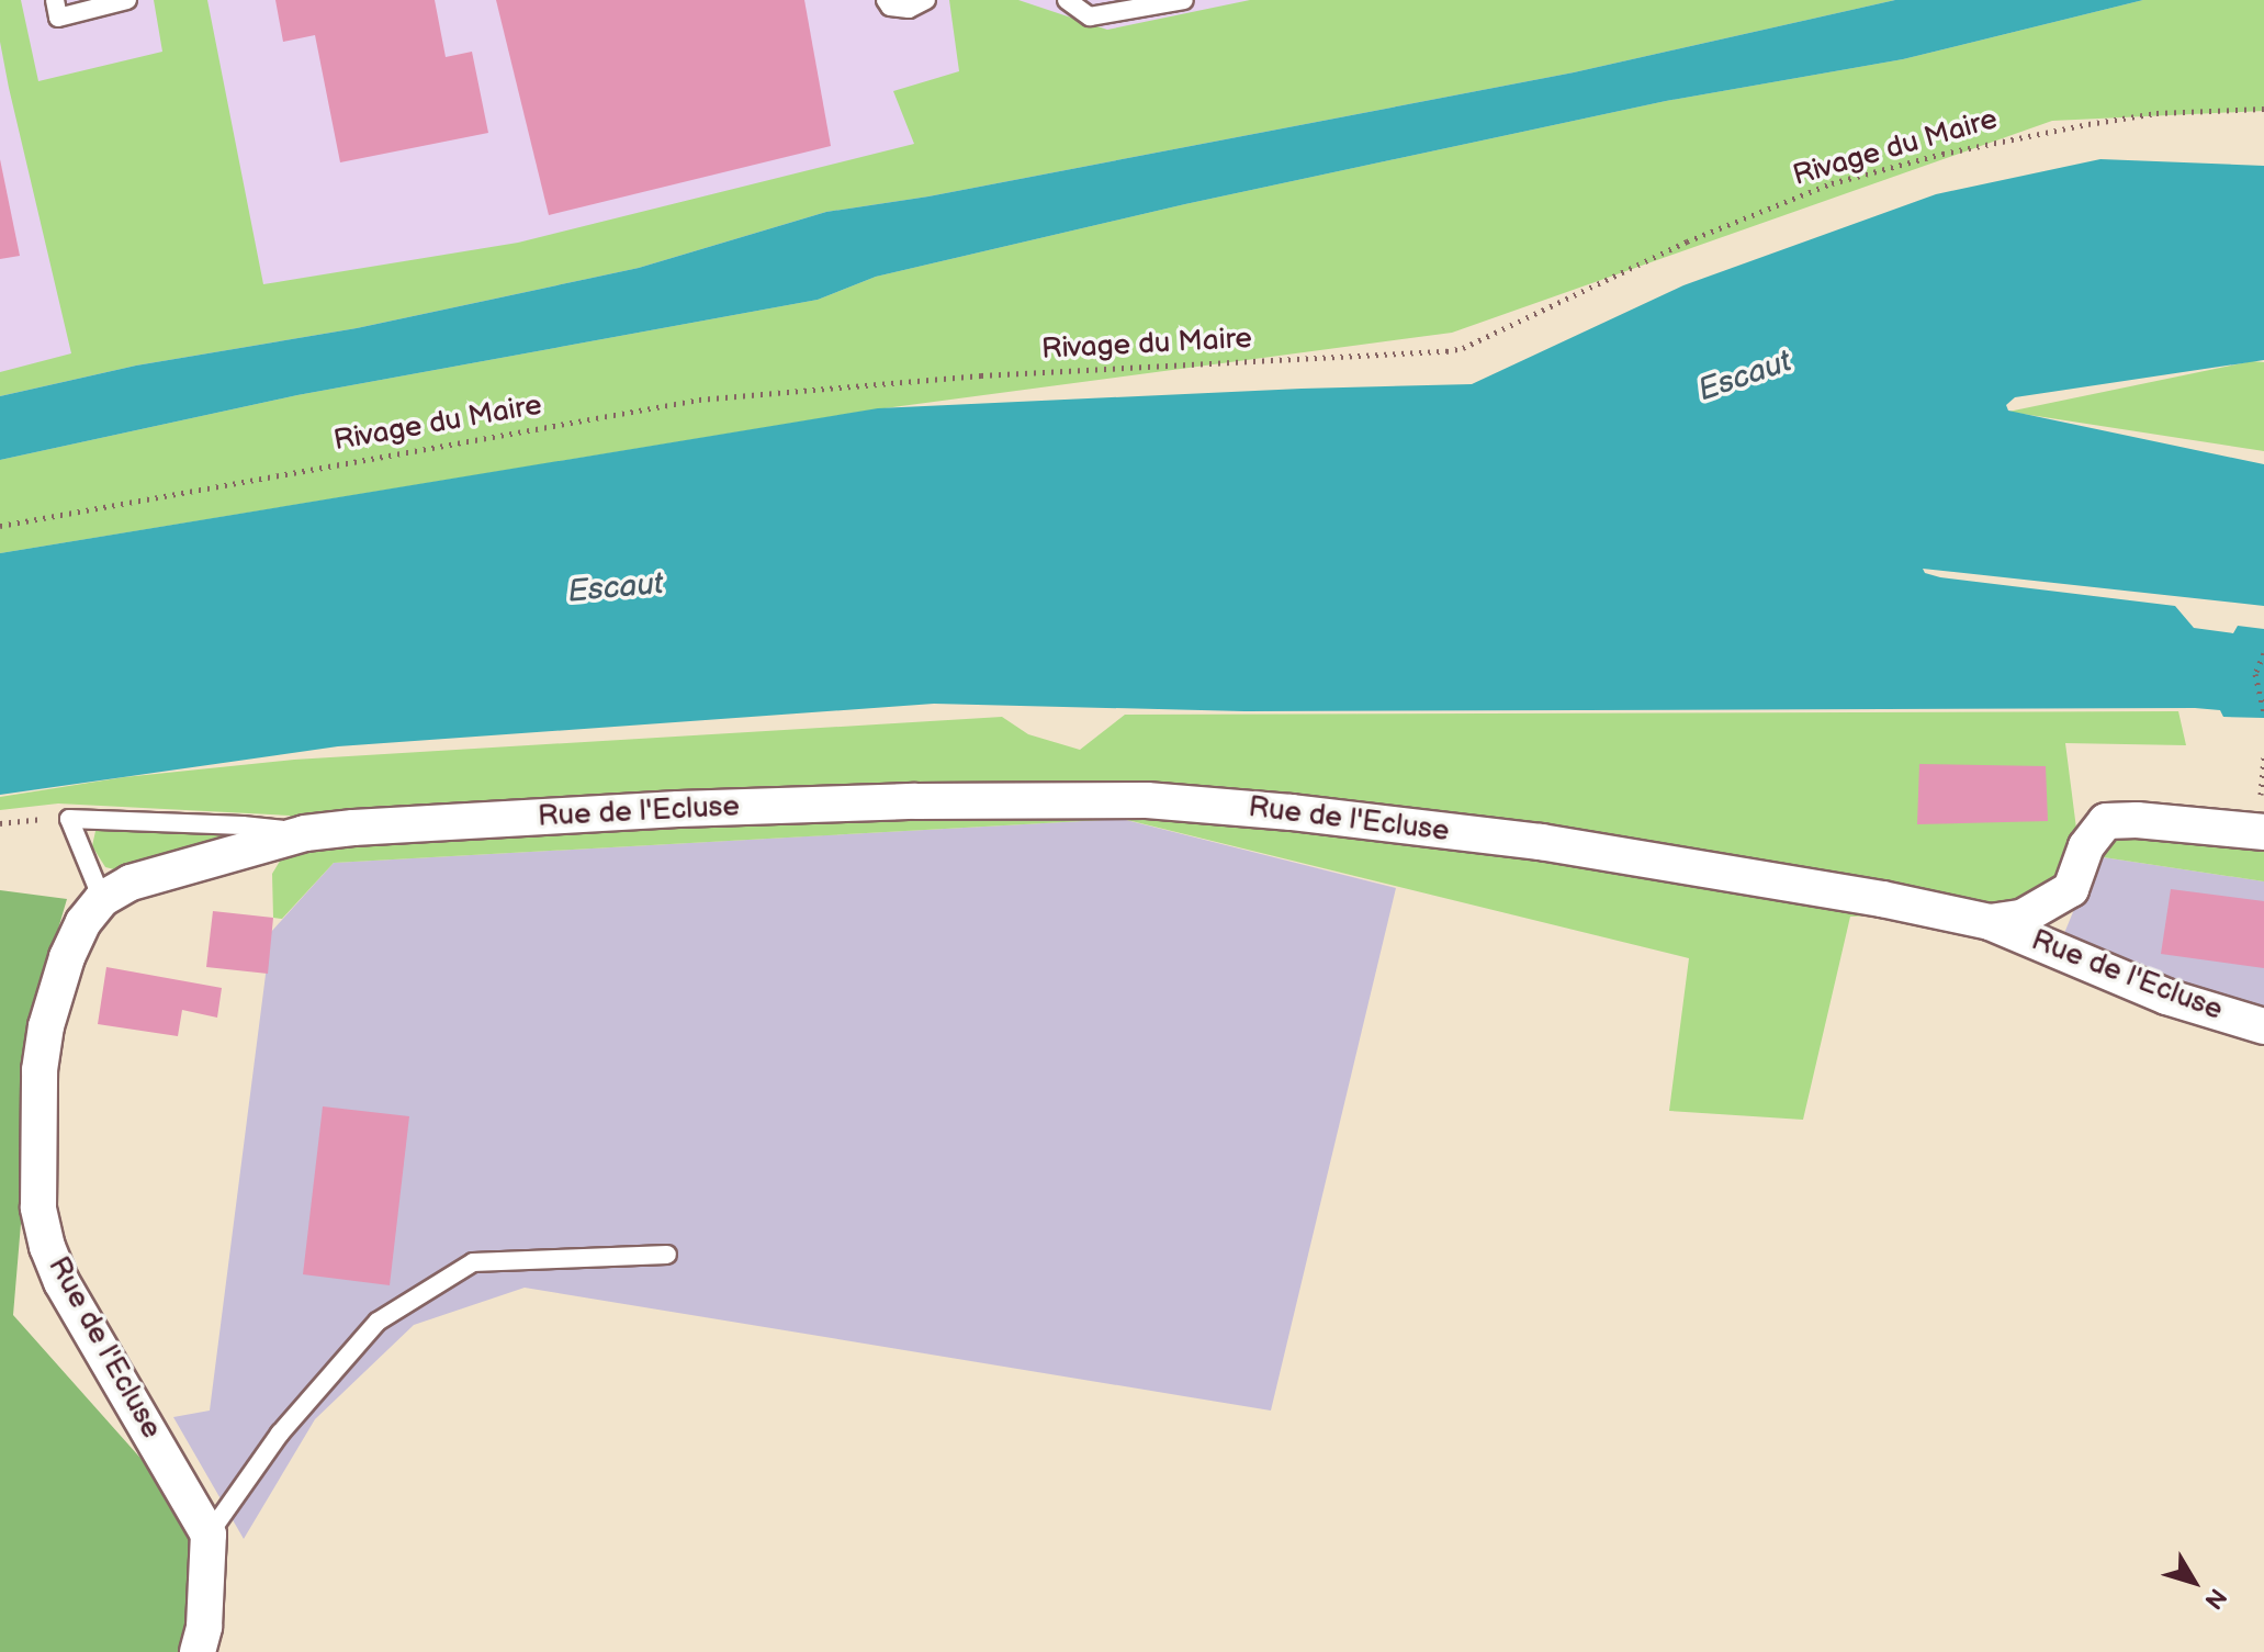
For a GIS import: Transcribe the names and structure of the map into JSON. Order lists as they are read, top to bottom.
{
  "streets": {
    "street": ["Rue de l'Ecluse"],
    "path": ["Rivage du Maire"]
  },
  "water": ["Escaut"],
  "north": "bottom right"
}
